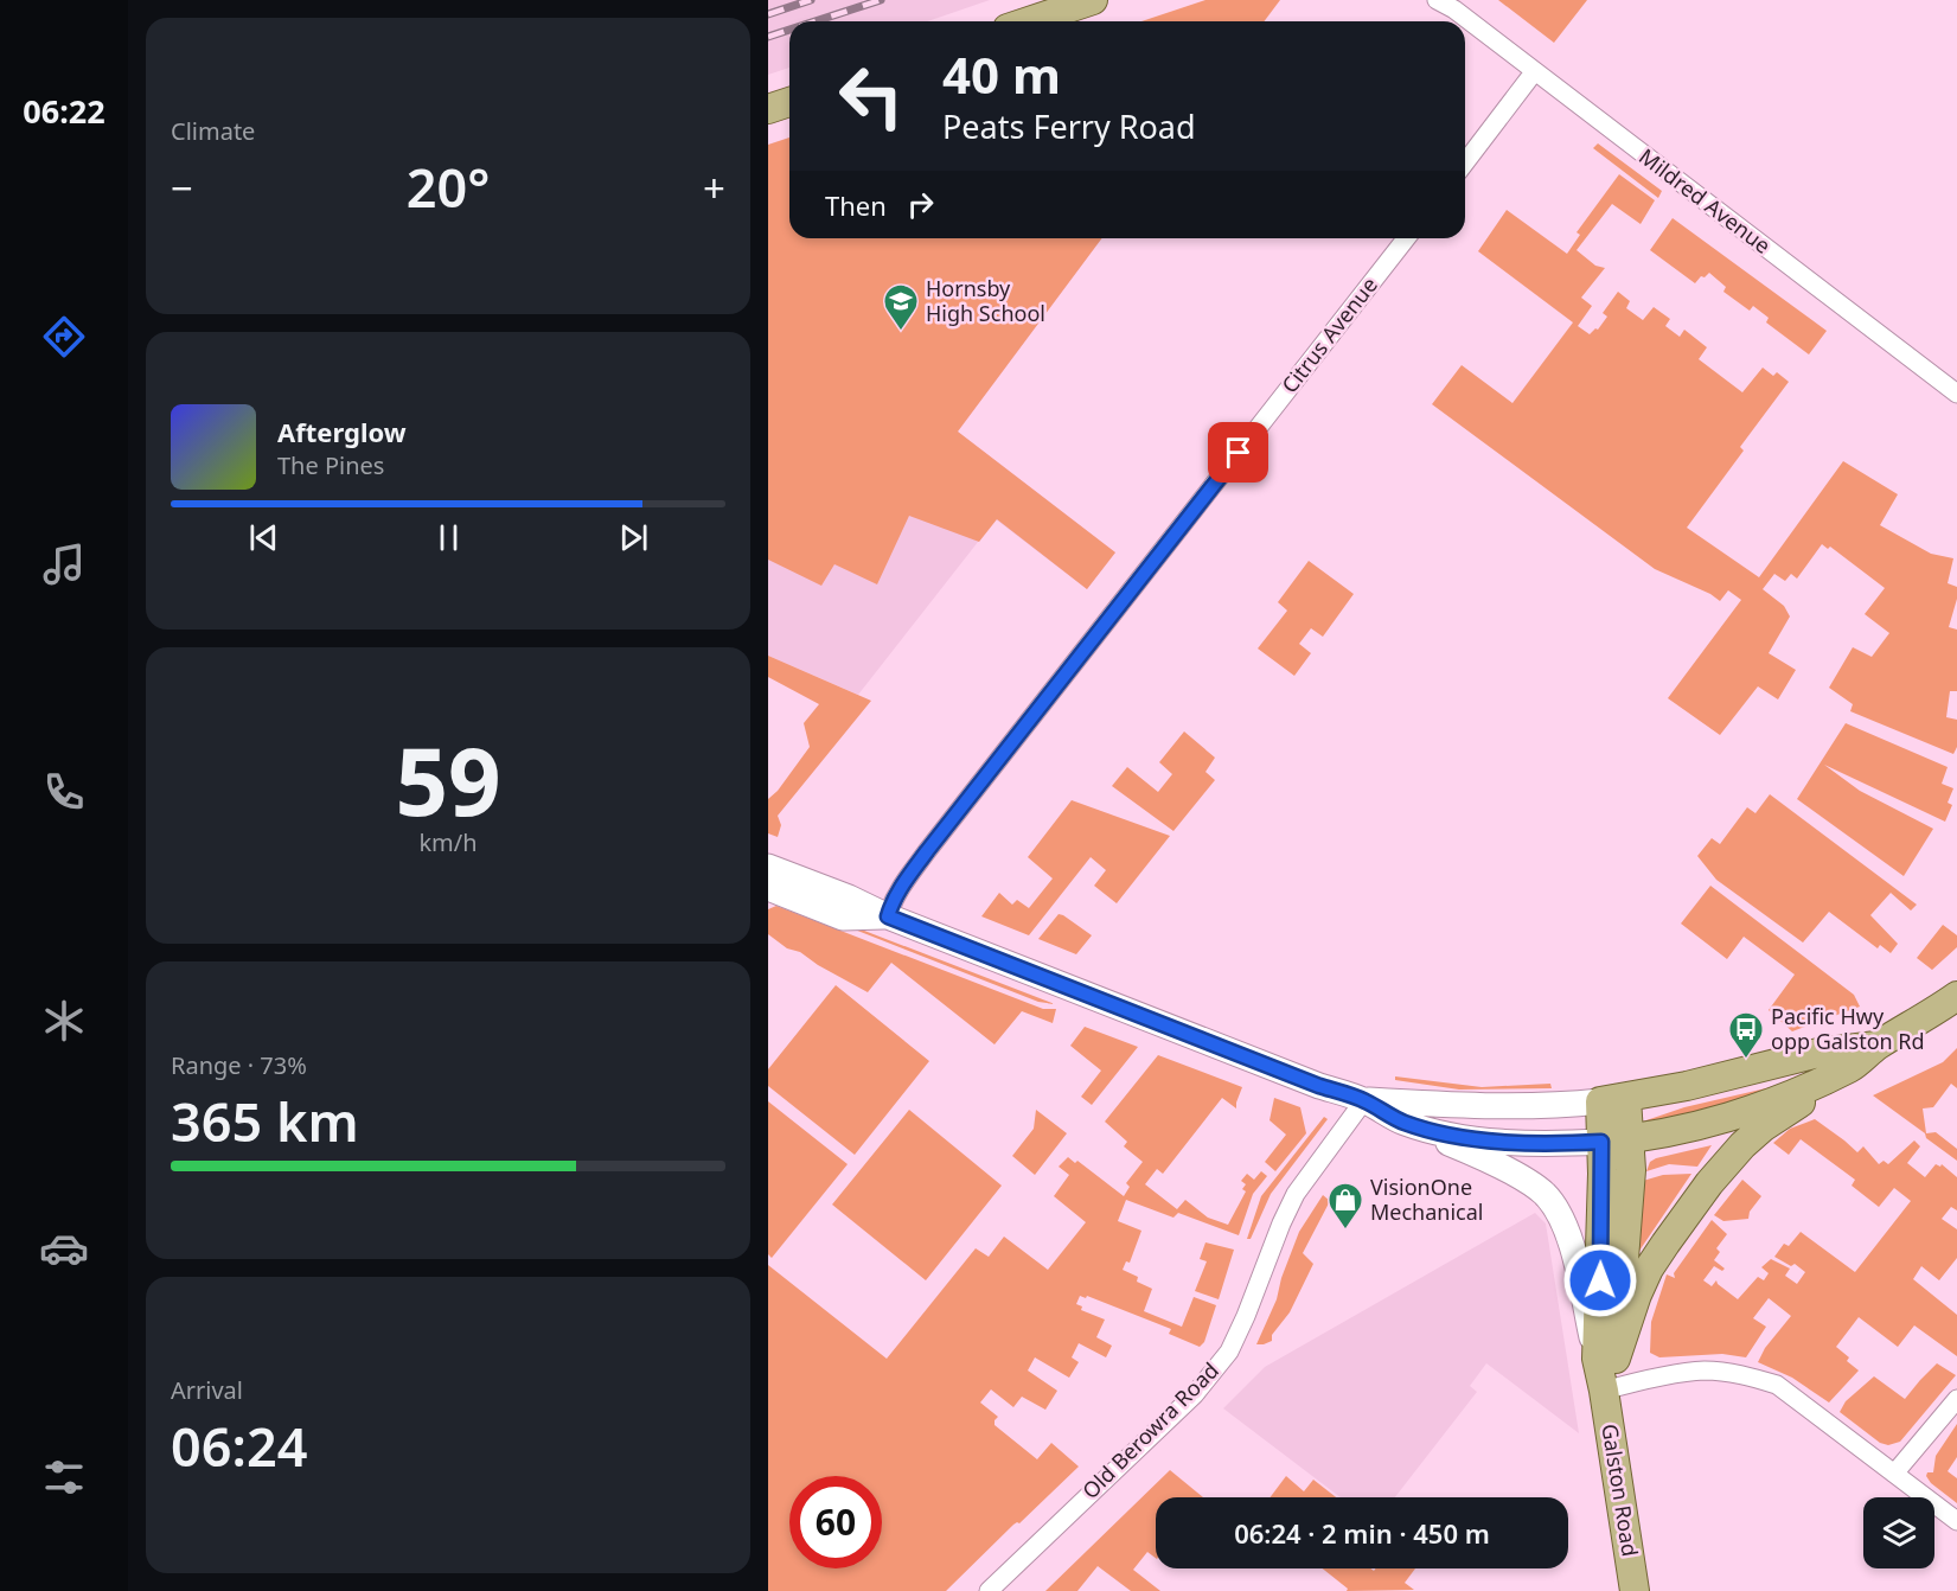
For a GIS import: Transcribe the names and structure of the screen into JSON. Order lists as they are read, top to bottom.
{
  "streets": {
    "main road": ["Galston Road"],
    "street": ["Mildred Avenue", "Citrus Avenue", "Old Berowra Road"]
  },
  "places": {
    "school or university": ["Hornsby High School"],
    "bus stop": ["Pacific Hwy opp Galston Rd"],
    "shop": ["VisionOne Mechanical"]
  },
  "page": {
    "tabs": "06:22",
    "tile": [
      "Climate",
      ["59", "km/h"],
      ["Range · 73%", "365 km"],
      ["Arrival", "06:24"]
    ],
    "turn": ["40 m", "Peats Ferry Road"],
    "heat": ["−", "20°", "+"],
    "then": "Then",
    "song": ["Afterglow", "The Pines"],
    "limit": "60",
    "trip": "06:24 · 2 min · 450 m"
  }
}
